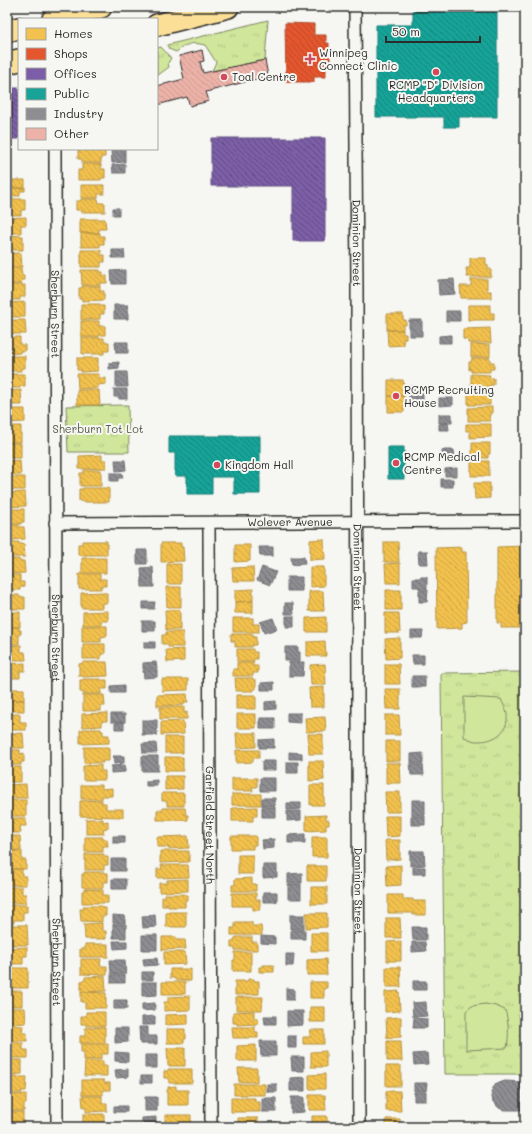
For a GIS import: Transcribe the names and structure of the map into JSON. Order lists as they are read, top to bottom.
{
  "streets": {
    "street": [
      "Dominion Street",
      "Sherburn Street",
      "Wolever Avenue",
      "Garfield Street North"
    ]
  },
  "crossings": [
    ["Dominion Street", "Wolever Avenue"],
    ["Sherburn Street", "Wolever Avenue"],
    ["Wolever Avenue", "Garfield Street North"]
  ],
  "parks": ["Sherburn Tot Lot"],
  "places": {
    "health": ["Winnipeg Connect Clinic"],
    "other": [
      "RCMP \"D\" Division Headquarters",
      "Toal Centre",
      "RCMP Recruiting House",
      "RCMP Medical Centre",
      "Kingdom Hall"
    ]
  },
  "legend": [
    "Homes",
    "Shops",
    "Offices",
    "Public",
    "Industry",
    "Other"
  ],
  "scale_bar": "50 m"
}
